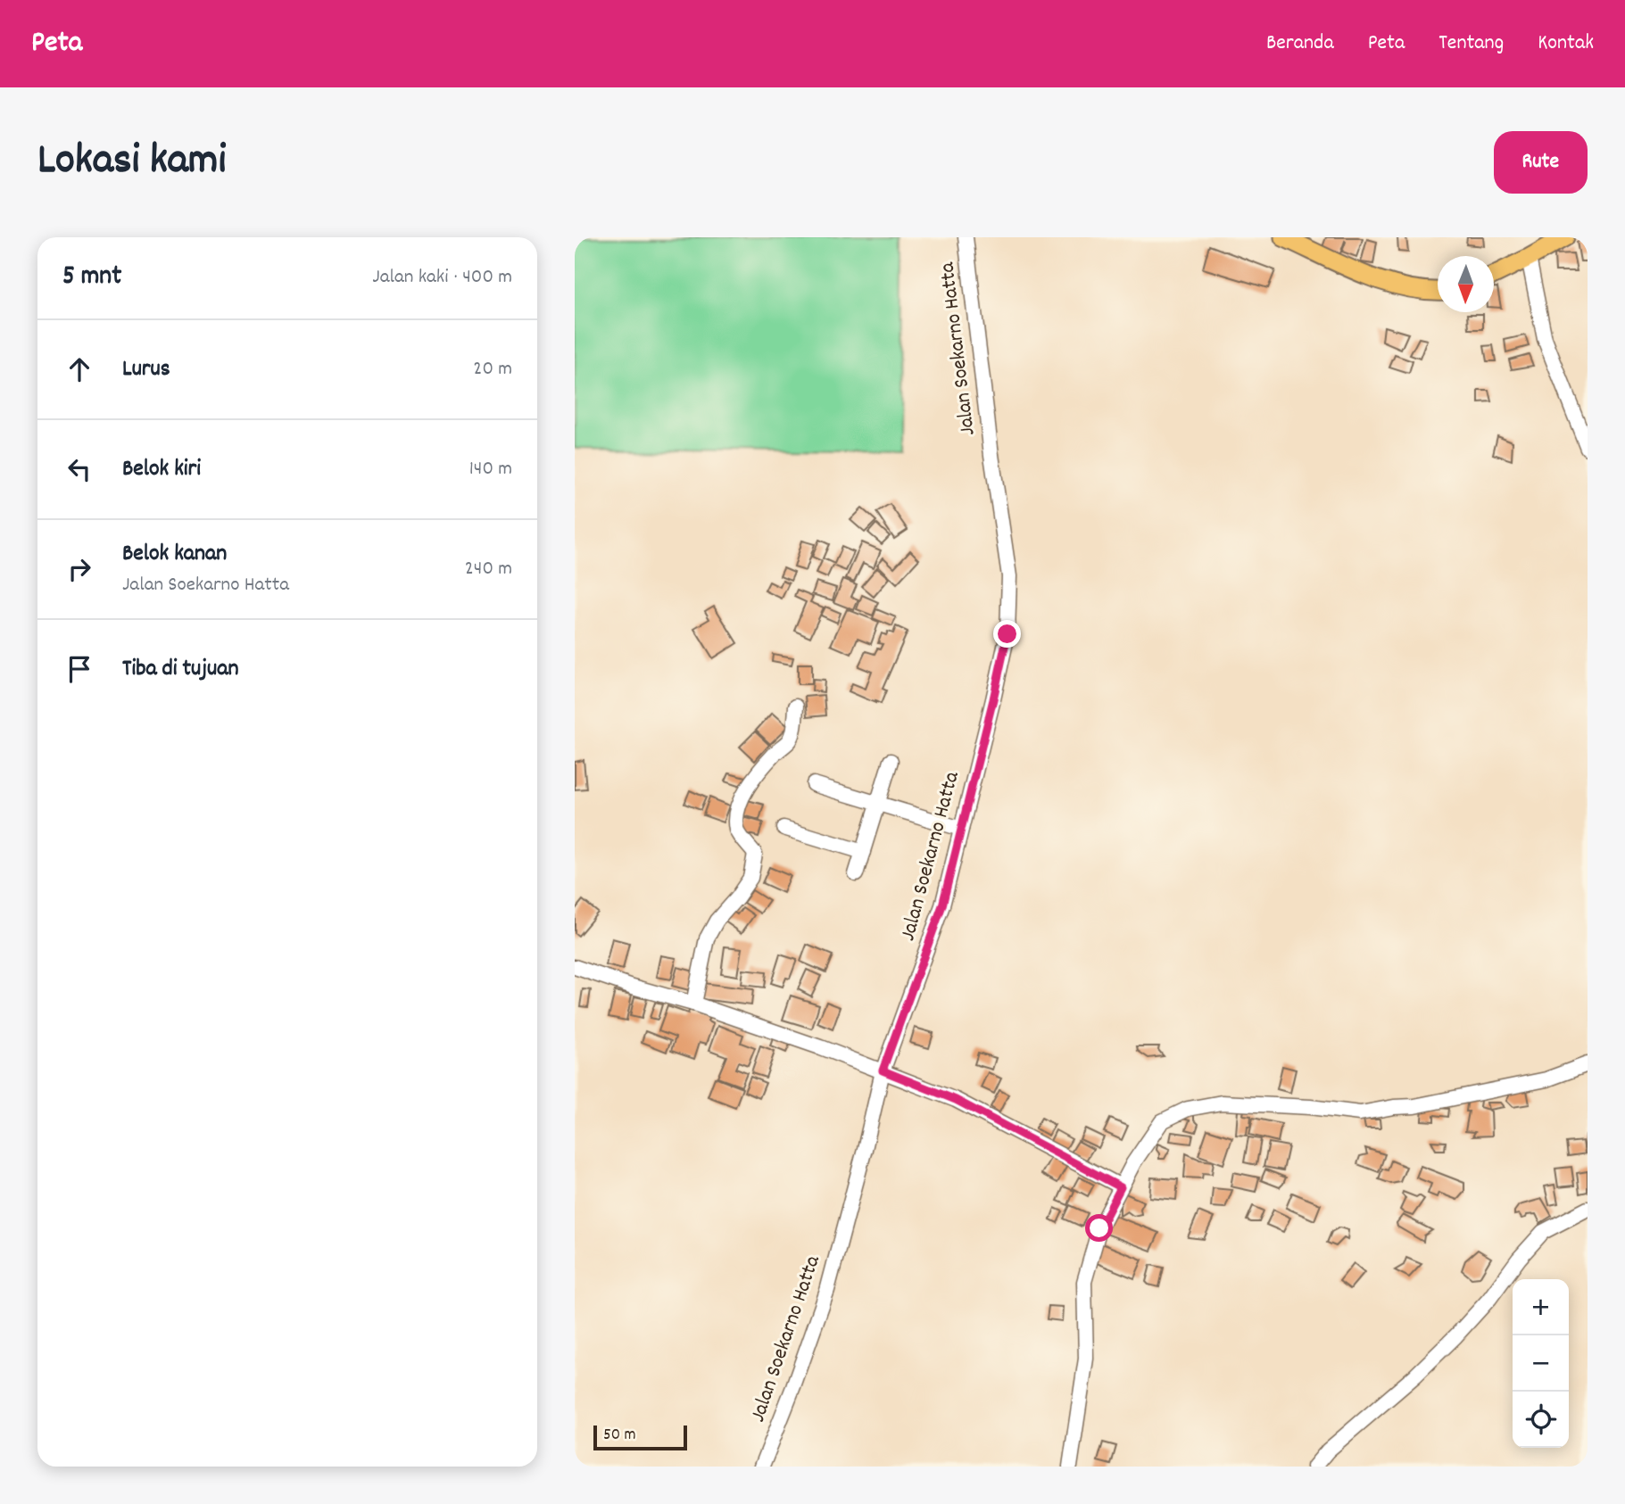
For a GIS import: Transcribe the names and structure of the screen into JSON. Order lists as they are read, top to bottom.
{
  "streets": {
    "street": ["Jalan Soekarno Hatta"]
  },
  "scale_bar": "50 m",
  "north": "bottom",
  "page": {
    "header": "Peta",
    "nav": [
      "Beranda",
      "Peta",
      "Tentang",
      "Kontak"
    ],
    "title": "Lokasi kami",
    "buttons": "Rute",
    "heading": ["5 mnt", "Jalan kaki · 400 m"],
    "list": [
      ["Lurus", "20 m"],
      ["Belok kiri", "140 m"],
      ["Belok kanan", "Jalan Soekarno Hatta", "240 m"],
      "Tiba di tujuan"
    ],
    "map_buttons": ["+", "−"],
    "scale": "50 m"
  }
}
